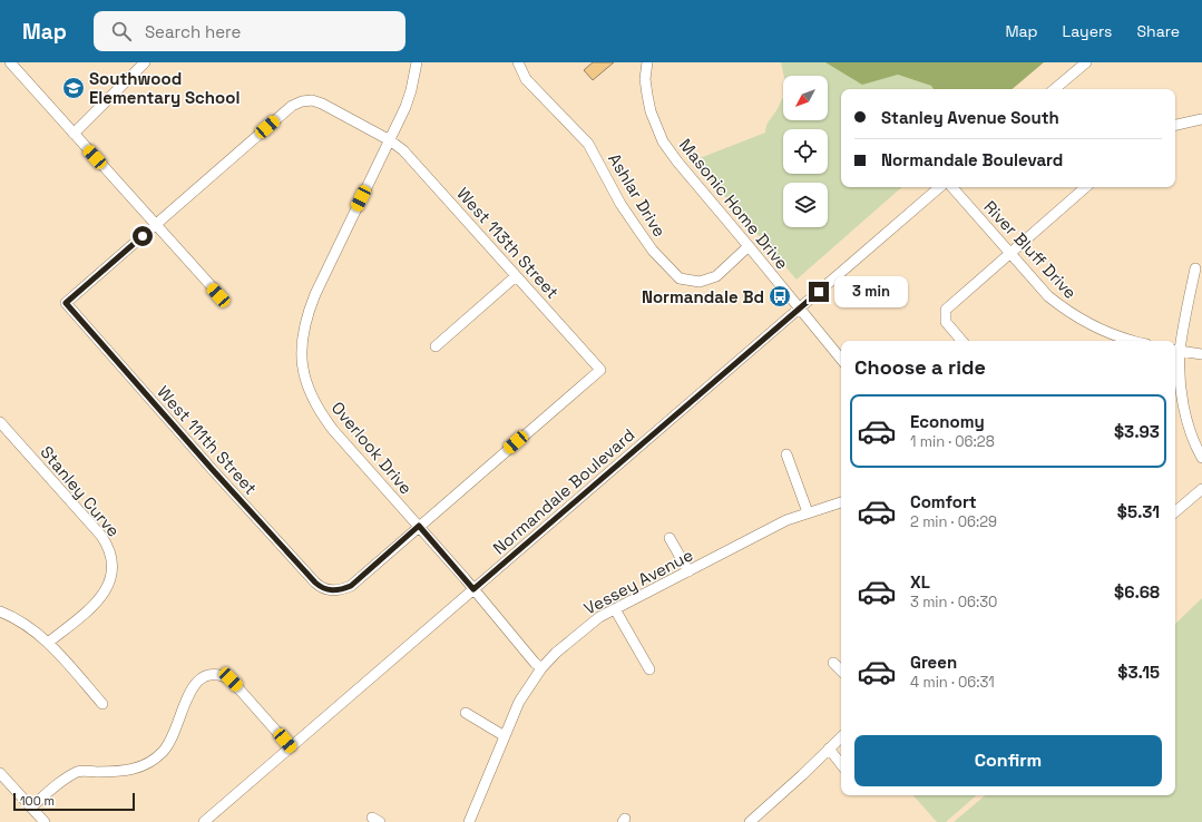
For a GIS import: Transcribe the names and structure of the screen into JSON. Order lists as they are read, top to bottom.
{
  "streets": {
    "street": [
      "Ashlar Drive",
      "Masonic Home Drive",
      "West 113th Street",
      "River Bluff Drive",
      "West 111th Street",
      "Overlook Drive",
      "Stanley Curve",
      "Normandale Boulevard",
      "Vessey Avenue"
    ]
  },
  "crossings": [
    ["Ashlar Drive", "Masonic Home Drive"],
    ["Masonic Home Drive", "Normandale Boulevard"],
    ["West 113th Street", "West 111th Street"],
    ["West 113th Street", "Overlook Drive"],
    ["West 111th Street", "Overlook Drive"],
    ["Overlook Drive", "Normandale Boulevard"],
    ["Overlook Drive", "Vessey Avenue"]
  ],
  "places": {
    "school or university": ["Southwood Elementary School"],
    "bus stop": ["Normandale Bd"]
  },
  "scale_bar": "100 m",
  "north": "bottom left",
  "page": {
    "header": "Map",
    "search": "Search here",
    "nav": ["Map", "Layers", "Share"],
    "banner": ["Stanley Avenue South", "Normandale Boulevard"],
    "bubble": "3 min",
    "heading": "Choose a ride",
    "list": [
      {
        "name": "Economy",
        "note": "1 min · 06:28",
        "value": "$3.93"
      },
      {
        "name": "Comfort",
        "note": "2 min · 06:29",
        "value": "$5.31"
      },
      {
        "name": "XL",
        "note": "3 min · 06:30",
        "value": "$6.68"
      },
      {
        "name": "Green",
        "note": "4 min · 06:31",
        "value": "$3.15"
      }
    ],
    "buttons": "Confirm",
    "scale": "100 m"
  }
}
